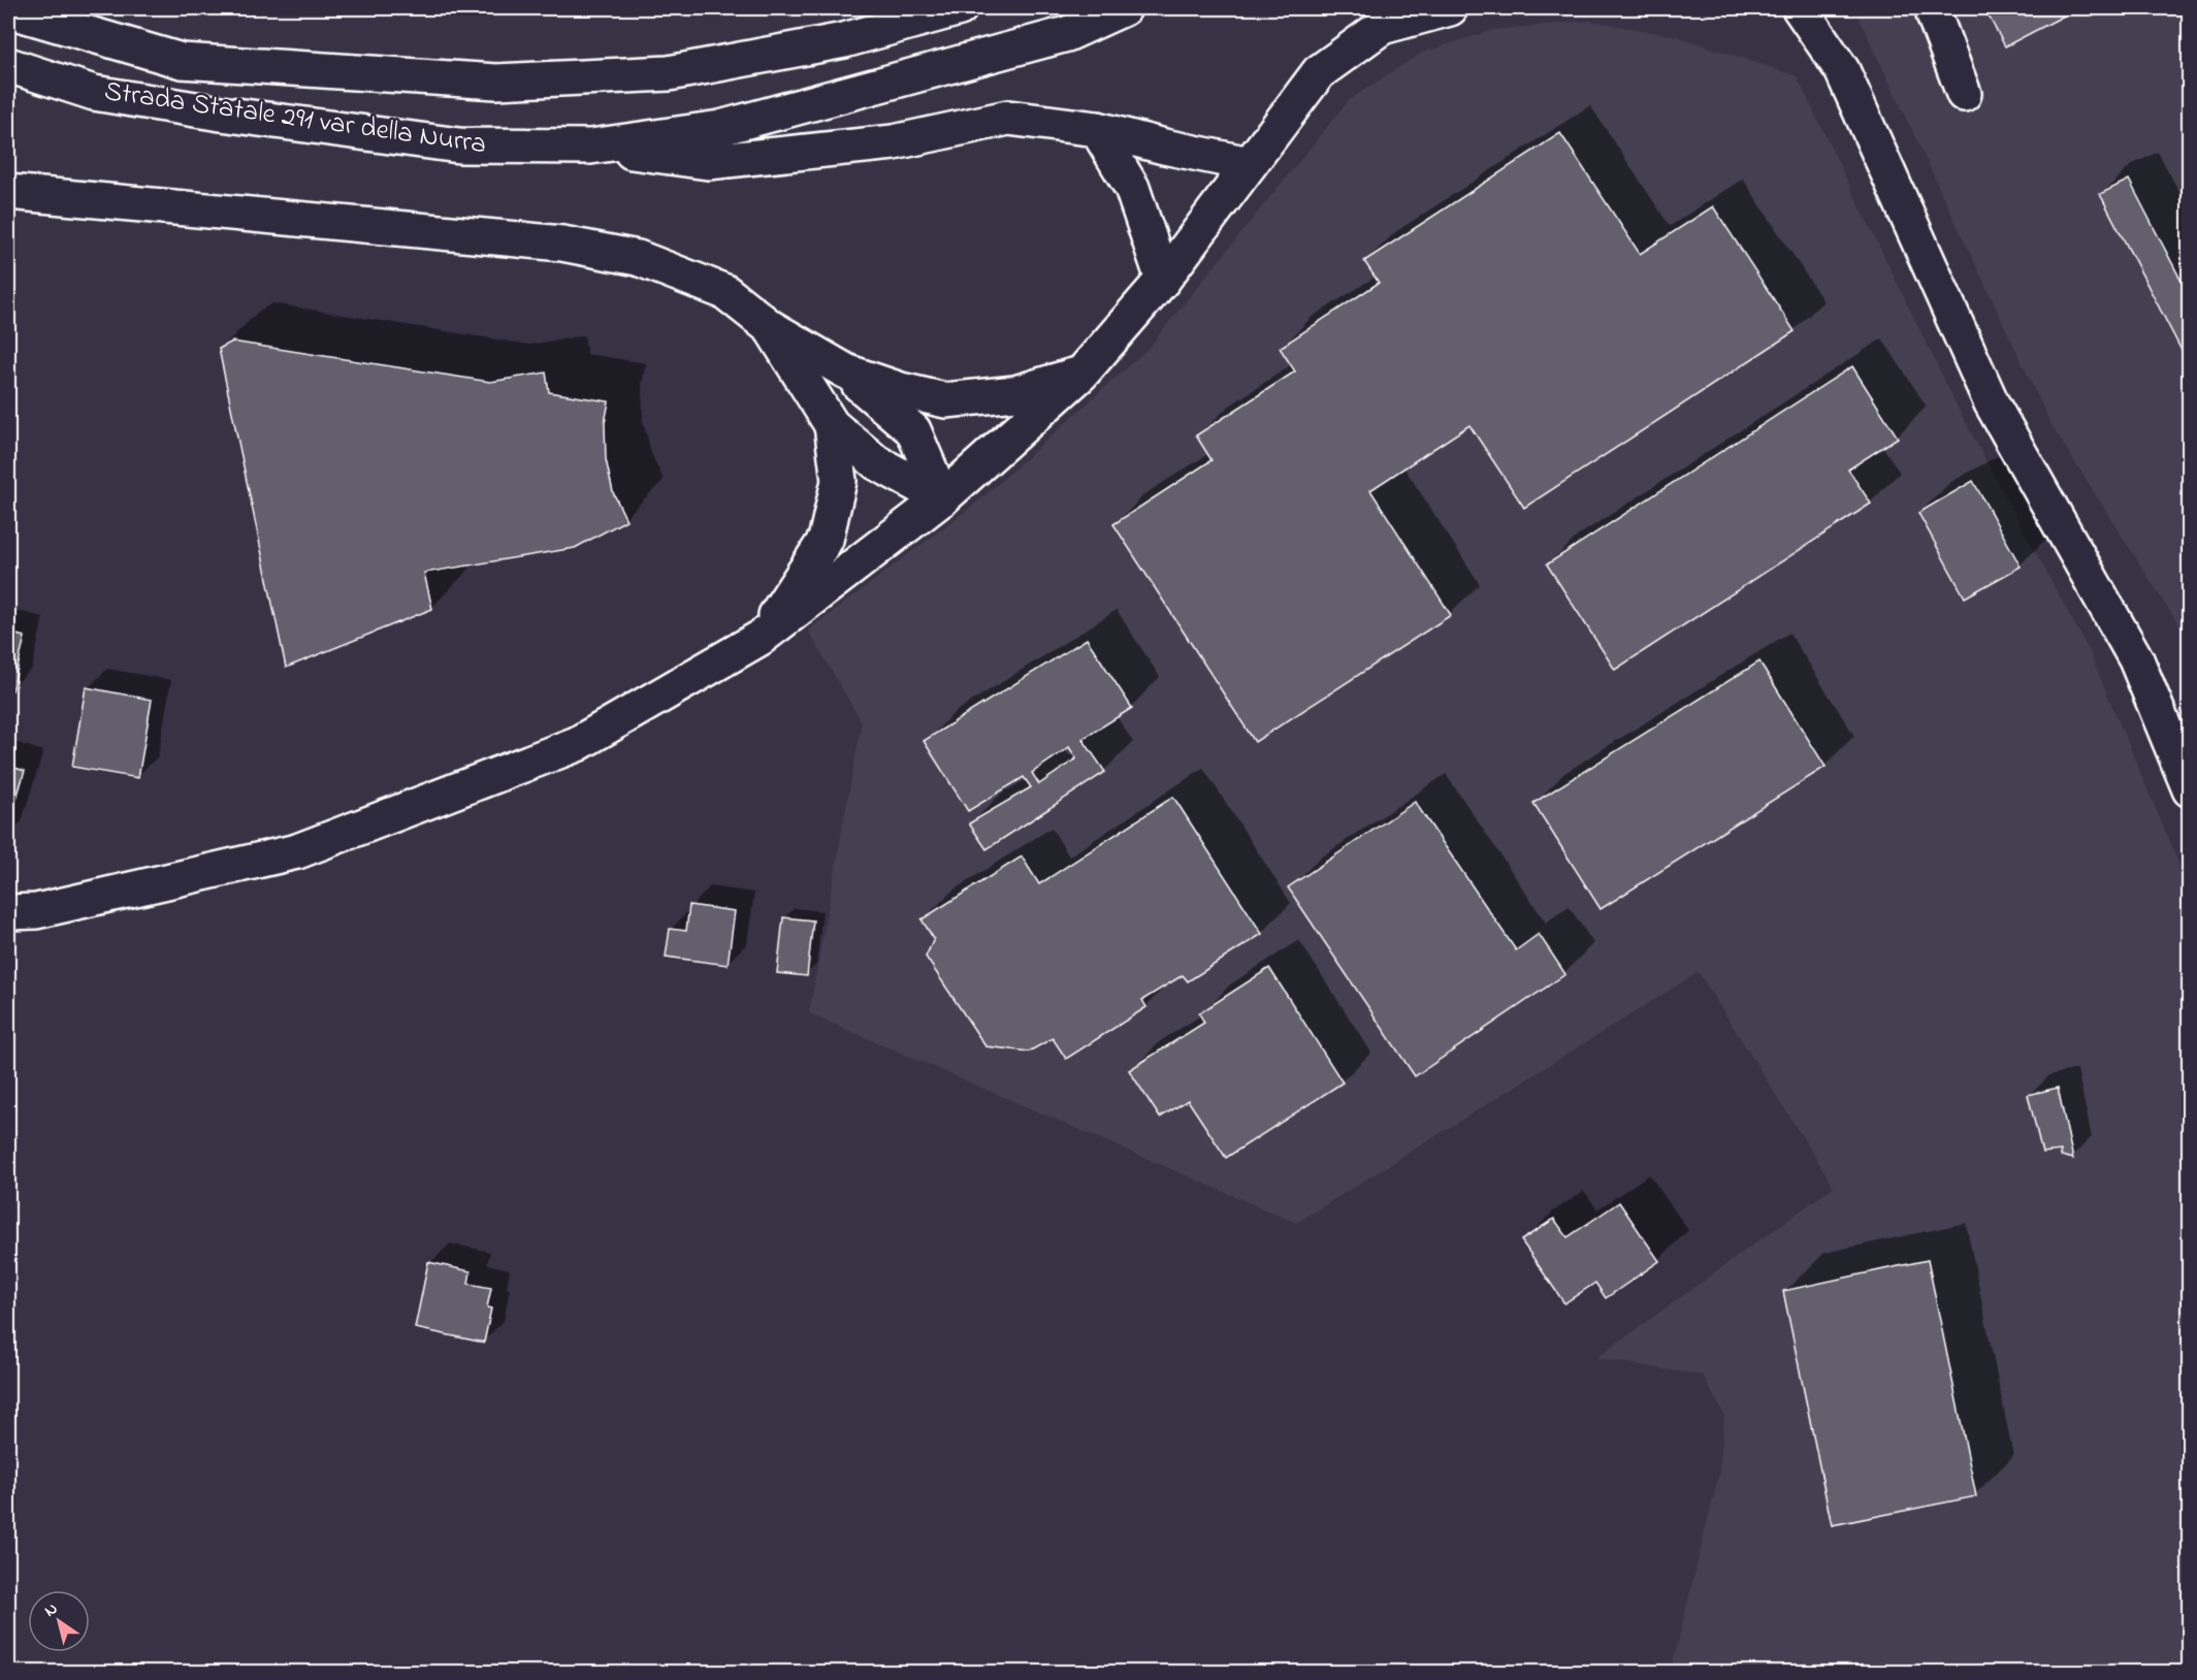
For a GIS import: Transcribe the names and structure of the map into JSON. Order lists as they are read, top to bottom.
{
  "streets": {
    "main road": ["Strada Statale 291 var della Nurra"]
  },
  "north": "top left"
}
